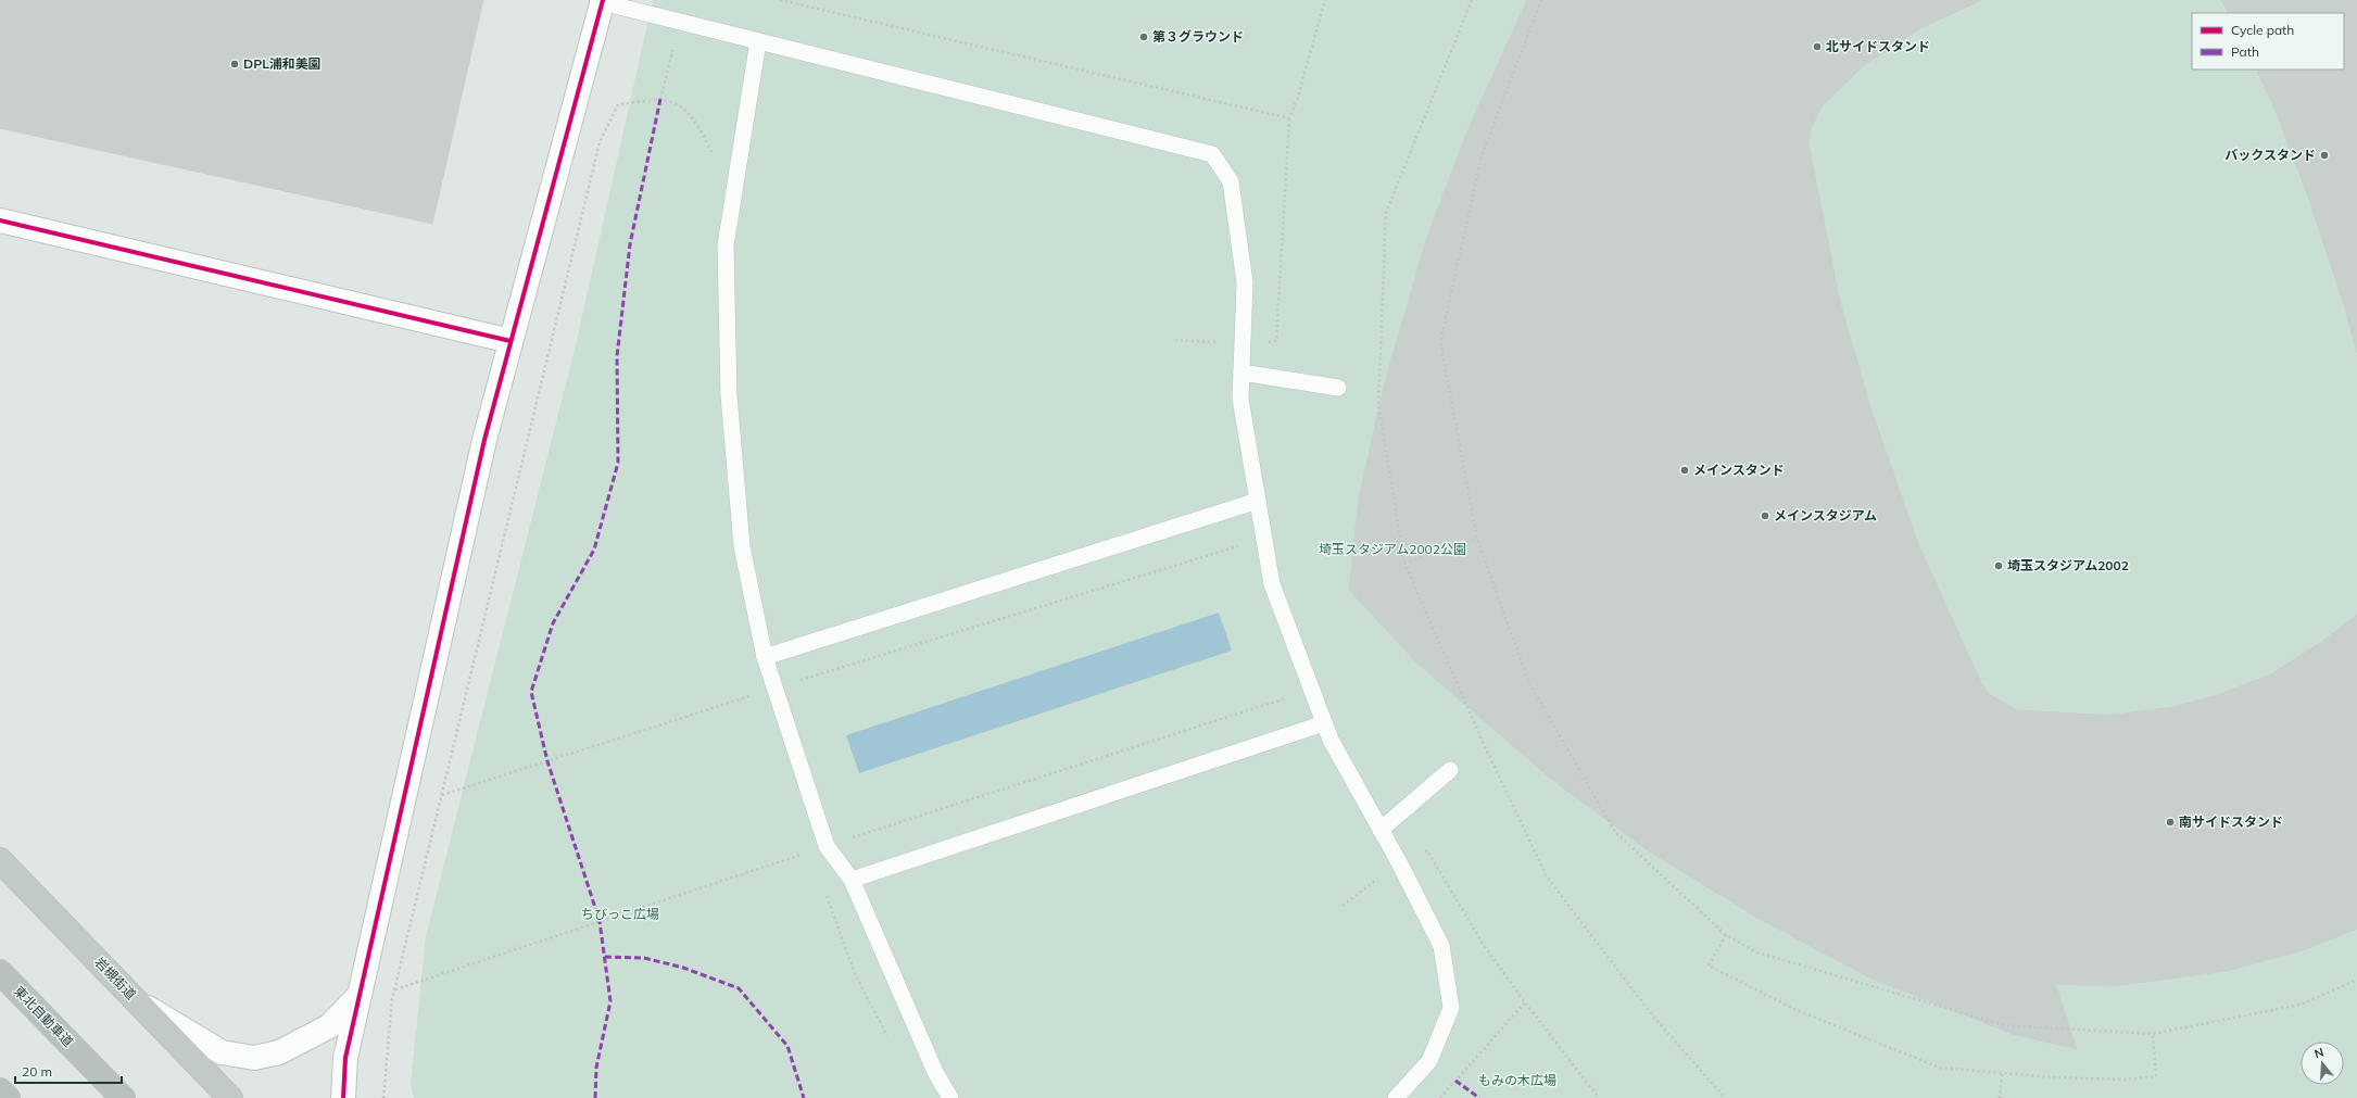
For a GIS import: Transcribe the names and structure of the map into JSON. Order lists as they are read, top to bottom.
{
  "streets": {
    "highway": ["岩槻街道", "東北自動車道"]
  },
  "parks": ["埼玉スタジアム2002公園", "ちびっこ広場", "もみの木広場"],
  "places": [
    "第３グラウンド",
    "北サイドスタンド",
    "DPL浦和美園",
    "バックスタンド",
    "メインスタンド",
    "メインスタジアム",
    "埼玉スタジアム2002",
    "南サイドスタンド"
  ],
  "legend": ["Cycle path", "Path"],
  "scale_bar": "20 m",
  "north": "top"
}
